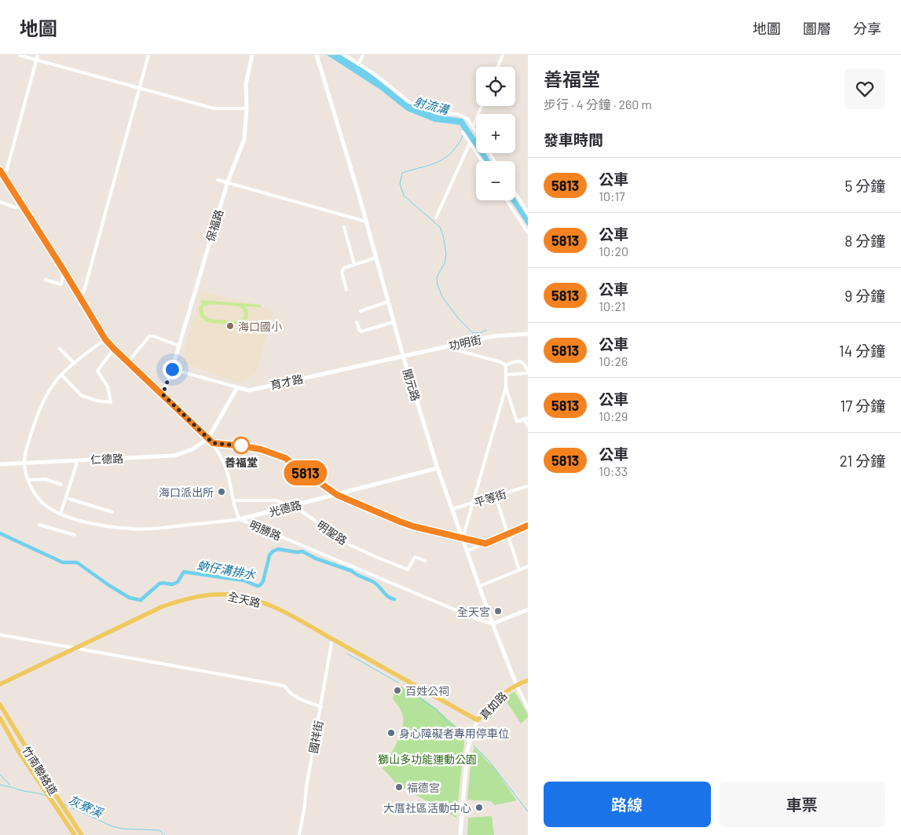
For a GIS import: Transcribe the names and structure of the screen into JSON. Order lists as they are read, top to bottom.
{
  "streets": {
    "main road": ["全天路", "真如路", "竹南聯絡道"],
    "street": [
      "保福路",
      "功明街",
      "育才路",
      "開元路",
      "仁德路",
      "平等街",
      "光德路",
      "明勝路",
      "明聖路",
      "國祥街"
    ]
  },
  "crossings": [
    ["保福路", "育才路"],
    ["保福路", "明勝路"],
    ["功明街", "育才路"],
    ["功明街", "開元路"],
    ["育才路", "開元路"],
    ["開元路", "平等街"],
    ["開元路", "光德路"],
    ["開元路", "明勝路"],
    ["開元路", "真如路"],
    ["仁德路", "光德路"],
    ["仁德路", "明勝路"],
    ["光德路", "明勝路"],
    ["光德路", "明聖路"],
    ["明勝路", "明聖路"],
    ["全天路", "真如路"],
    ["全天路", "國祥街"]
  ],
  "water": ["射流溝", "蚋仔溝排水", "灰寮溪"],
  "parks": ["獅山多功能運動公園"],
  "places": [
    "海口國小",
    "善福堂",
    "海口派出所",
    "全天宮",
    "百姓公祠",
    "身心障礙者專用停車位",
    "福德宮",
    "大厝社區活動中心"
  ],
  "lines": ["bus line 5813"],
  "page": {
    "header": "地圖",
    "nav": ["地圖", "圖層", "分享"],
    "on_map": "5813",
    "heading": [
      ["善福堂", "步行 · 4 分鐘 · 260 m"],
      "發車時間"
    ],
    "map_buttons": ["+", "−"],
    "list": [
      {
        "mark": "5813",
        "name": "公車",
        "note": "10:17",
        "value": "5 分鐘"
      },
      {
        "mark": "5813",
        "name": "公車",
        "note": "10:20",
        "value": "8 分鐘"
      },
      {
        "mark": "5813",
        "name": "公車",
        "note": "10:21",
        "value": "9 分鐘"
      },
      {
        "mark": "5813",
        "name": "公車",
        "note": "10:26",
        "value": "14 分鐘"
      },
      {
        "mark": "5813",
        "name": "公車",
        "note": "10:29",
        "value": "17 分鐘"
      },
      {
        "mark": "5813",
        "name": "公車",
        "note": "10:33",
        "value": "21 分鐘"
      }
    ],
    "buttons": ["路線", "車票"]
  }
}
